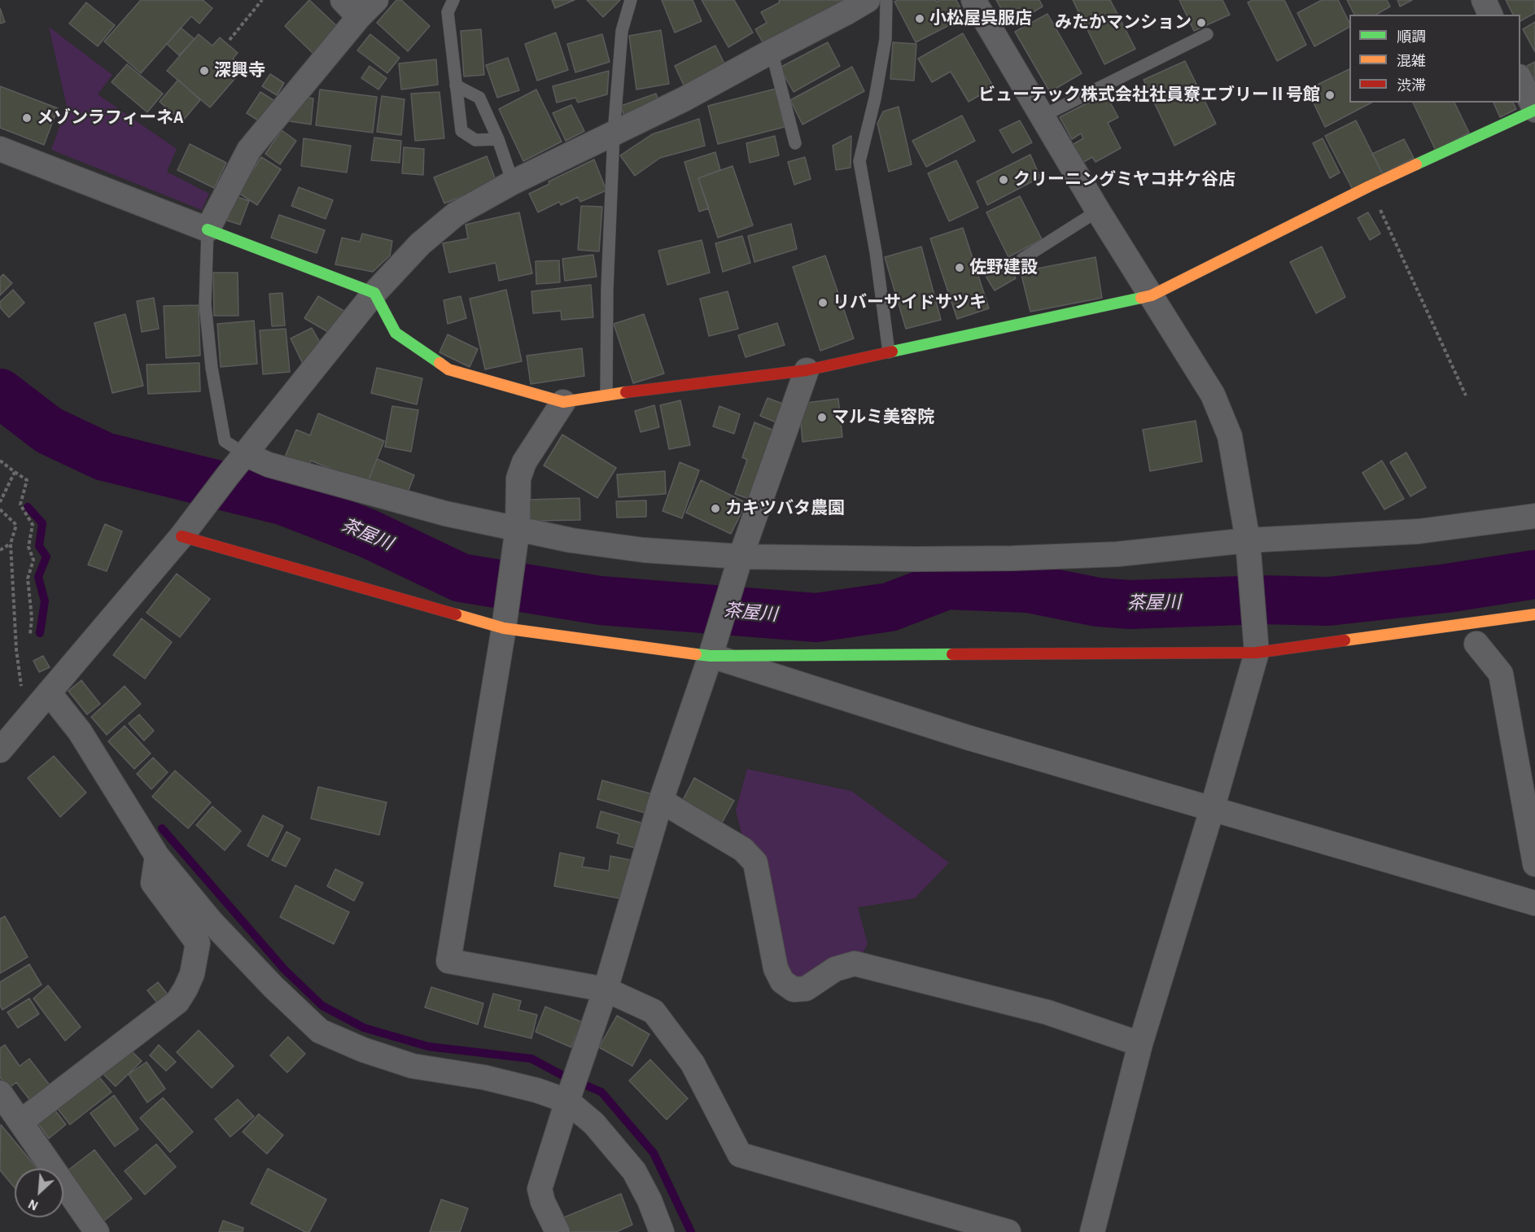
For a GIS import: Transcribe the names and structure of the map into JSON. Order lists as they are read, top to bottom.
{
  "water": ["茶屋川"],
  "places": [
    "小松屋呉服店",
    "みたかマンション",
    "深興寺",
    "ビューテック株式会社社員寮エブリーⅡ号館",
    "メゾンラフィーネA",
    "クリーニングミヤコ井ケ谷店",
    "佐野建設",
    "リバーサイドサツキ",
    "マルミ美容院",
    "カキツバタ農園"
  ],
  "legend": ["順調", "混雑", "渋滞"],
  "north": "bottom left"
}
